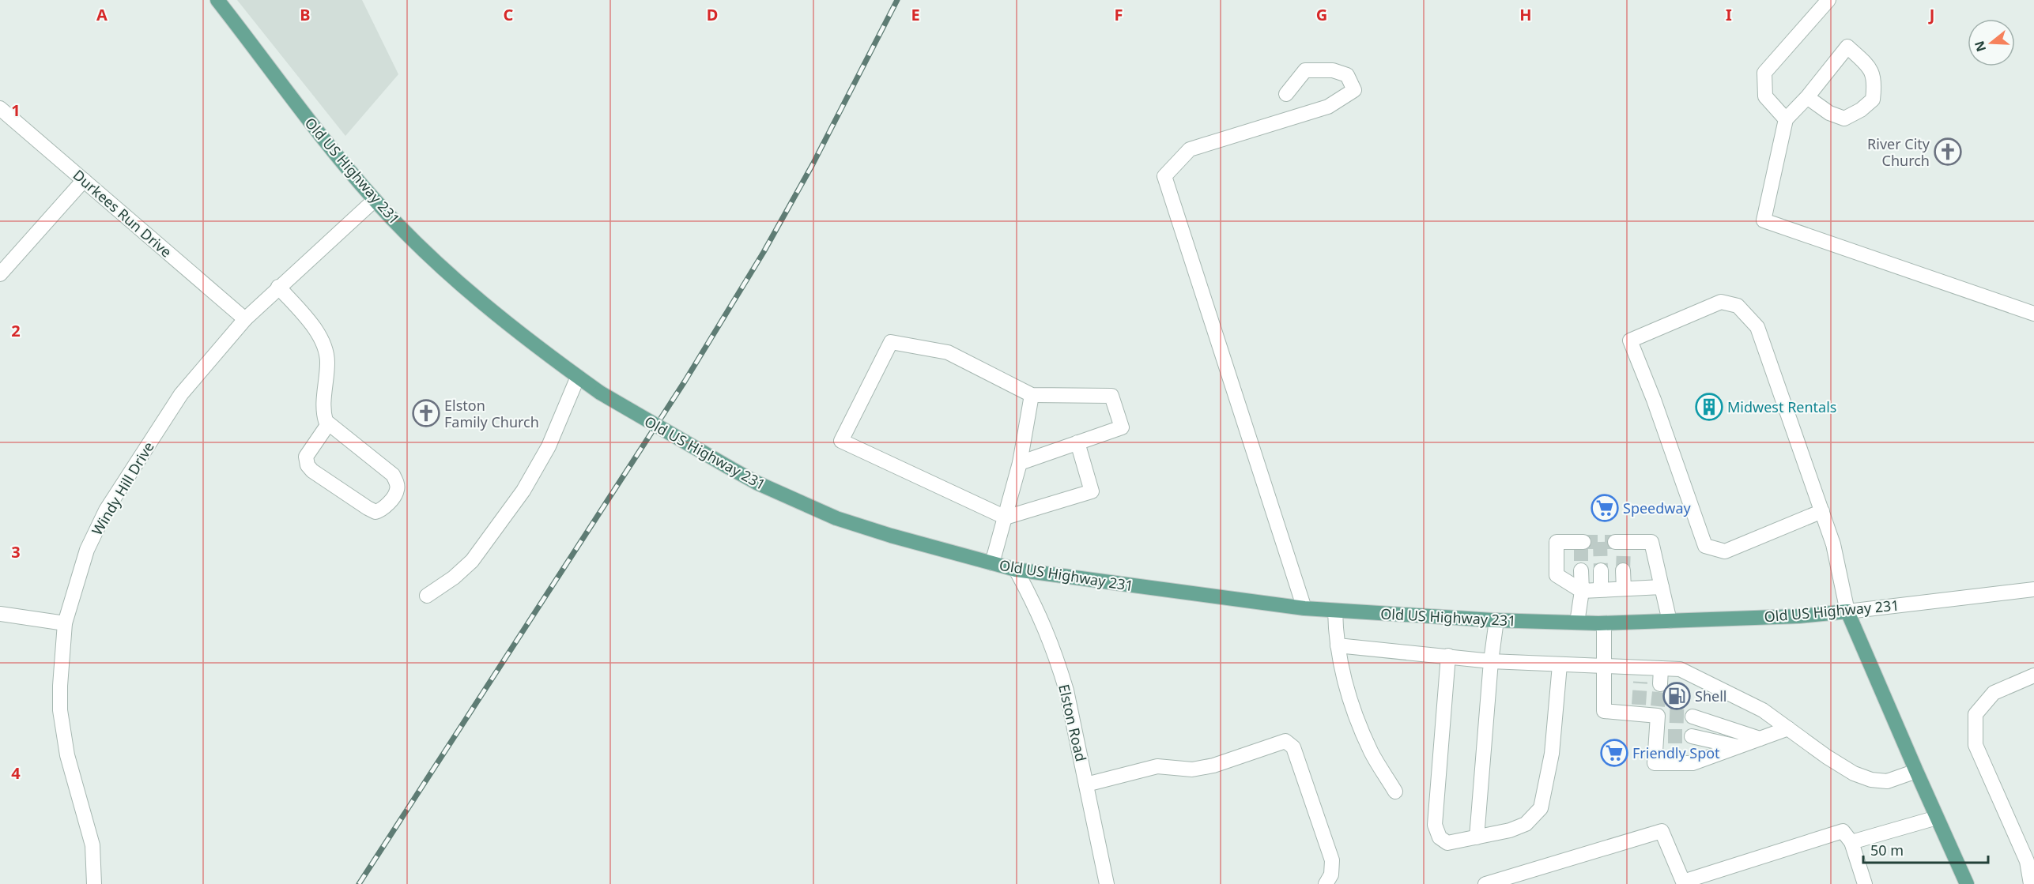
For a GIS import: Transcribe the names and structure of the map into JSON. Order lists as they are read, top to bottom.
{
  "streets": {
    "main road": ["Old US Highway 231"],
    "street": ["Durkees Run Drive", "Windy Hill Drive", "Elston Road"]
  },
  "crossings": [
    ["Old US Highway 231", "Windy Hill Drive"],
    ["Old US Highway 231", "Elston Road"],
    ["Durkees Run Drive", "Windy Hill Drive"]
  ],
  "places": {
    "church": ["River City Church", "Elston Family Church"],
    "building": ["Midwest Rentals"],
    "supermarket": ["Speedway", "Friendly Spot"],
    "fuel station": ["Shell"]
  },
  "scale_bar": "50 m",
  "north": "left",
  "grid": {
    "columns": [
      "A",
      "B",
      "C",
      "D",
      "E",
      "F",
      "G",
      "H",
      "I",
      "J"
    ],
    "rows": [
      "1",
      "2",
      "3",
      "4"
    ]
  }
}
